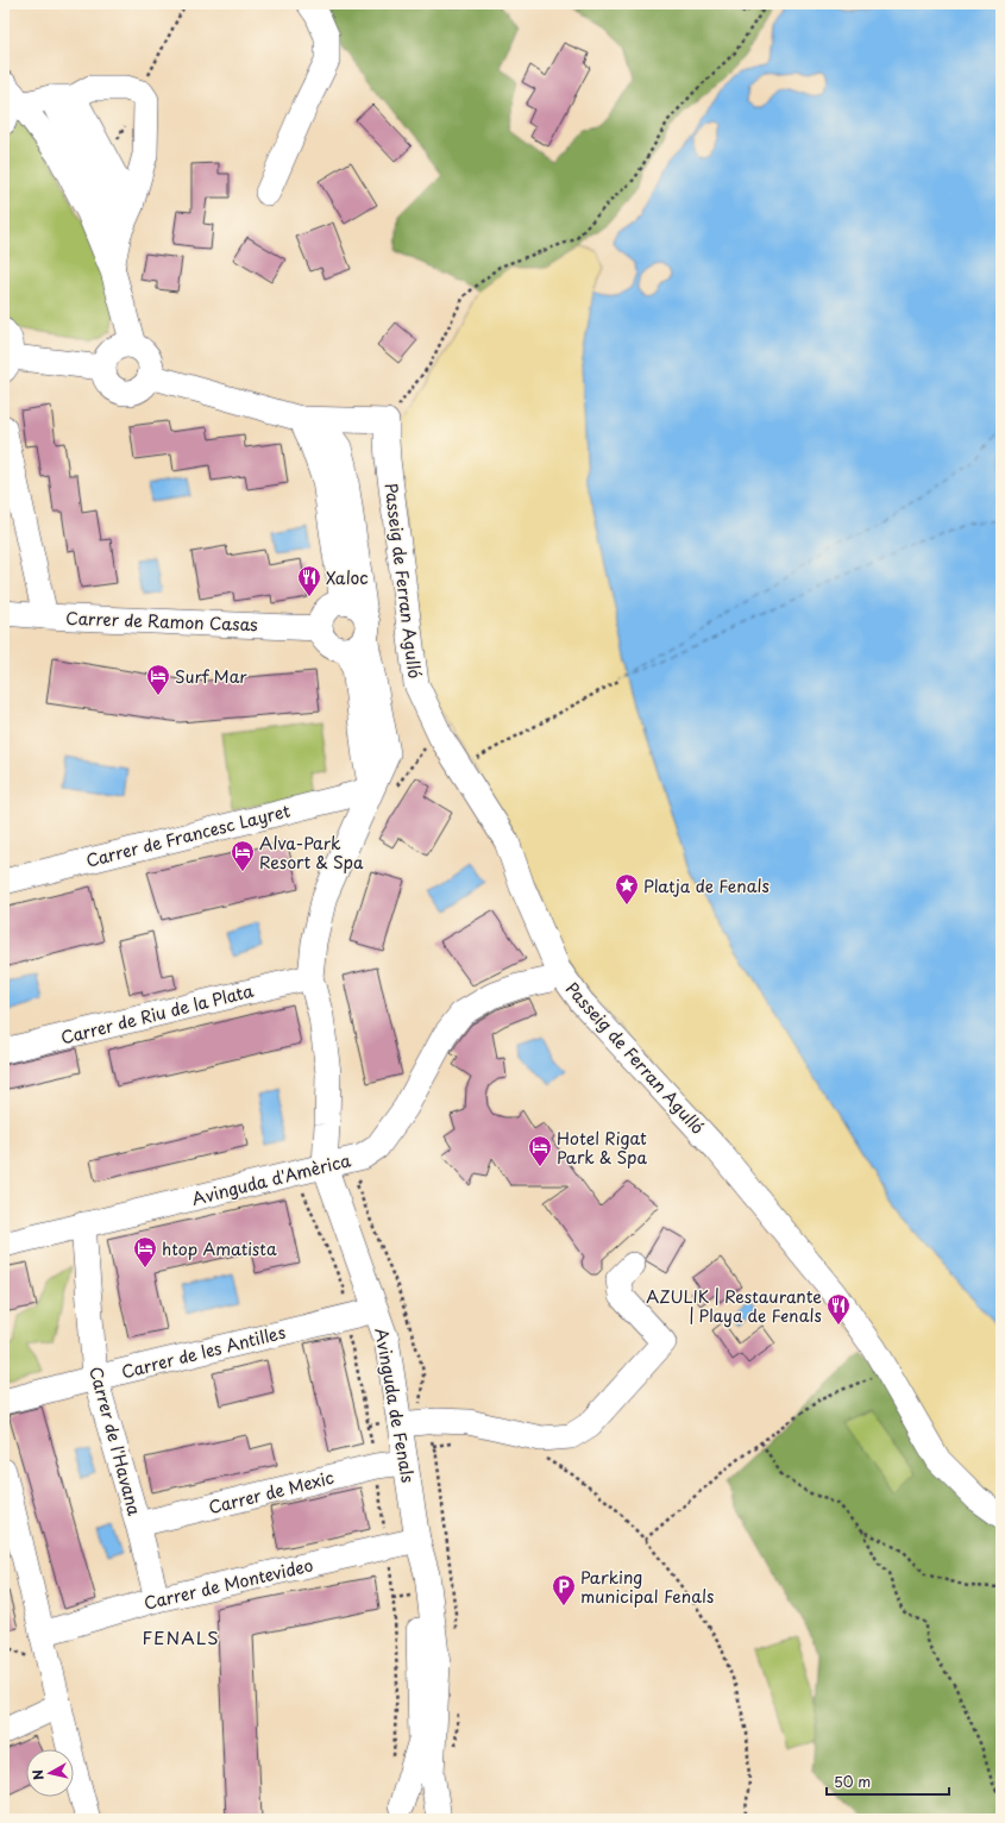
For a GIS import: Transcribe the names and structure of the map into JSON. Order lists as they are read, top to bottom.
{
  "streets": {
    "street": [
      "Passeig de Ferran Agulló",
      "Carrer de Ramon Casas",
      "Carrer de Francesc Layret",
      "Carrer de Riu de la Plata",
      "Avinguda d'Amèrica",
      "Carrer de les Antilles",
      "Avinguda de Fenals",
      "Carrer de l'Havana",
      "Carrer de Mexic",
      "Carrer de Montevideo"
    ]
  },
  "crossings": [
    ["Avinguda d'Amèrica", "Avinguda de Fenals"],
    ["Avinguda d'Amèrica", "Carrer de l'Havana"],
    ["Carrer de les Antilles", "Avinguda de Fenals"],
    ["Carrer de les Antilles", "Carrer de l'Havana"],
    ["Avinguda de Fenals", "Carrer de Mexic"],
    ["Avinguda de Fenals", "Carrer de Montevideo"],
    ["Carrer de l'Havana", "Carrer de Mexic"],
    ["Carrer de l'Havana", "Carrer de Montevideo"]
  ],
  "districts": ["FENALS"],
  "places": {
    "restaurant": ["Xaloc", "AZULIK | Restaurante | Playa de Fenals"],
    "hotel": [
      "Surf Mar",
      "Alva-Park Resort & Spa",
      "Hotel Rigat Park & Spa",
      "htop Amatista"
    ],
    "place": ["Platja de Fenals"],
    "parking": ["Parking municipal Fenals"]
  },
  "scale_bar": "50 m",
  "north": "left"
}
